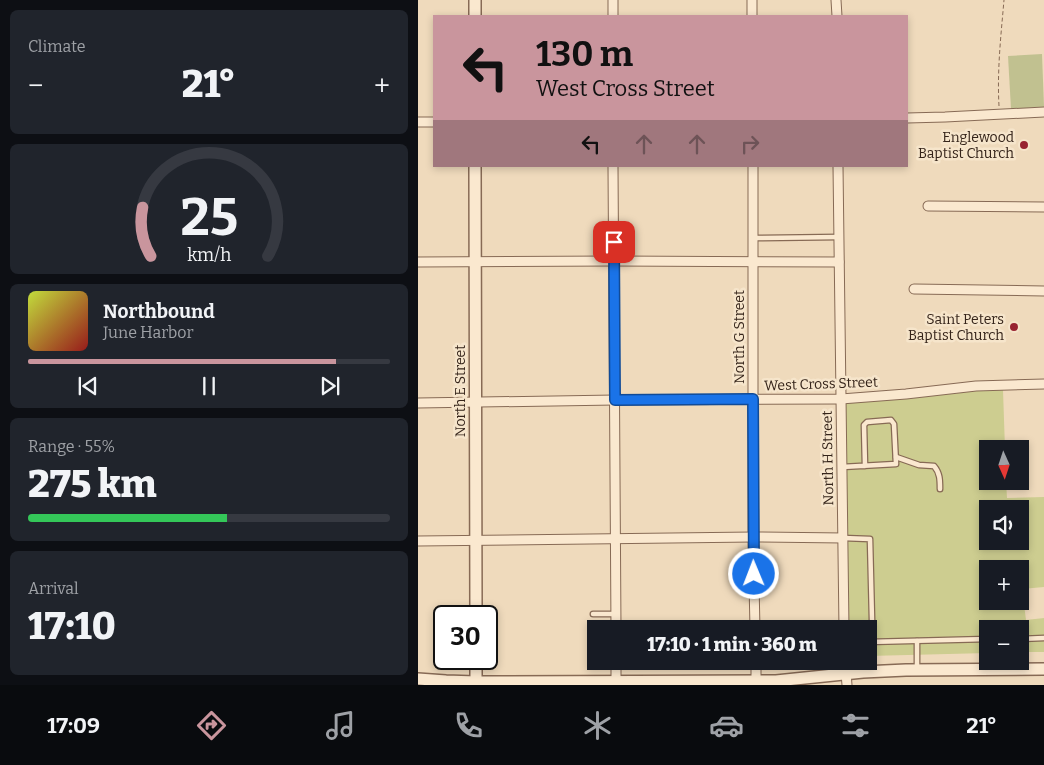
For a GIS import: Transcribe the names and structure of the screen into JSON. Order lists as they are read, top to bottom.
{
  "streets": {
    "street": [
      "North G Street",
      "West Cross Street",
      "North E Street",
      "North H Street"
    ]
  },
  "crossings": [
    ["North G Street", "West Cross Street"],
    ["West Cross Street", "North E Street"],
    ["West Cross Street", "North H Street"]
  ],
  "places": ["Englewood Baptist Church", "Saint Peters Baptist Church"],
  "north": "bottom",
  "page": {
    "tile": [
      "Climate",
      ["Range · 55%", "275 km"],
      ["Arrival", "17:10"]
    ],
    "turn": ["130 m", "West Cross Street"],
    "heat": ["−", "21°", "+"],
    "song": ["Northbound", "June Harbor"],
    "map_buttons": ["+", "−"],
    "limit": "30",
    "trip": "17:10 · 1 min · 360 m",
    "tabs": ["17:09", "21°"],
    "gauge": ["25", "km/h"]
  }
}
